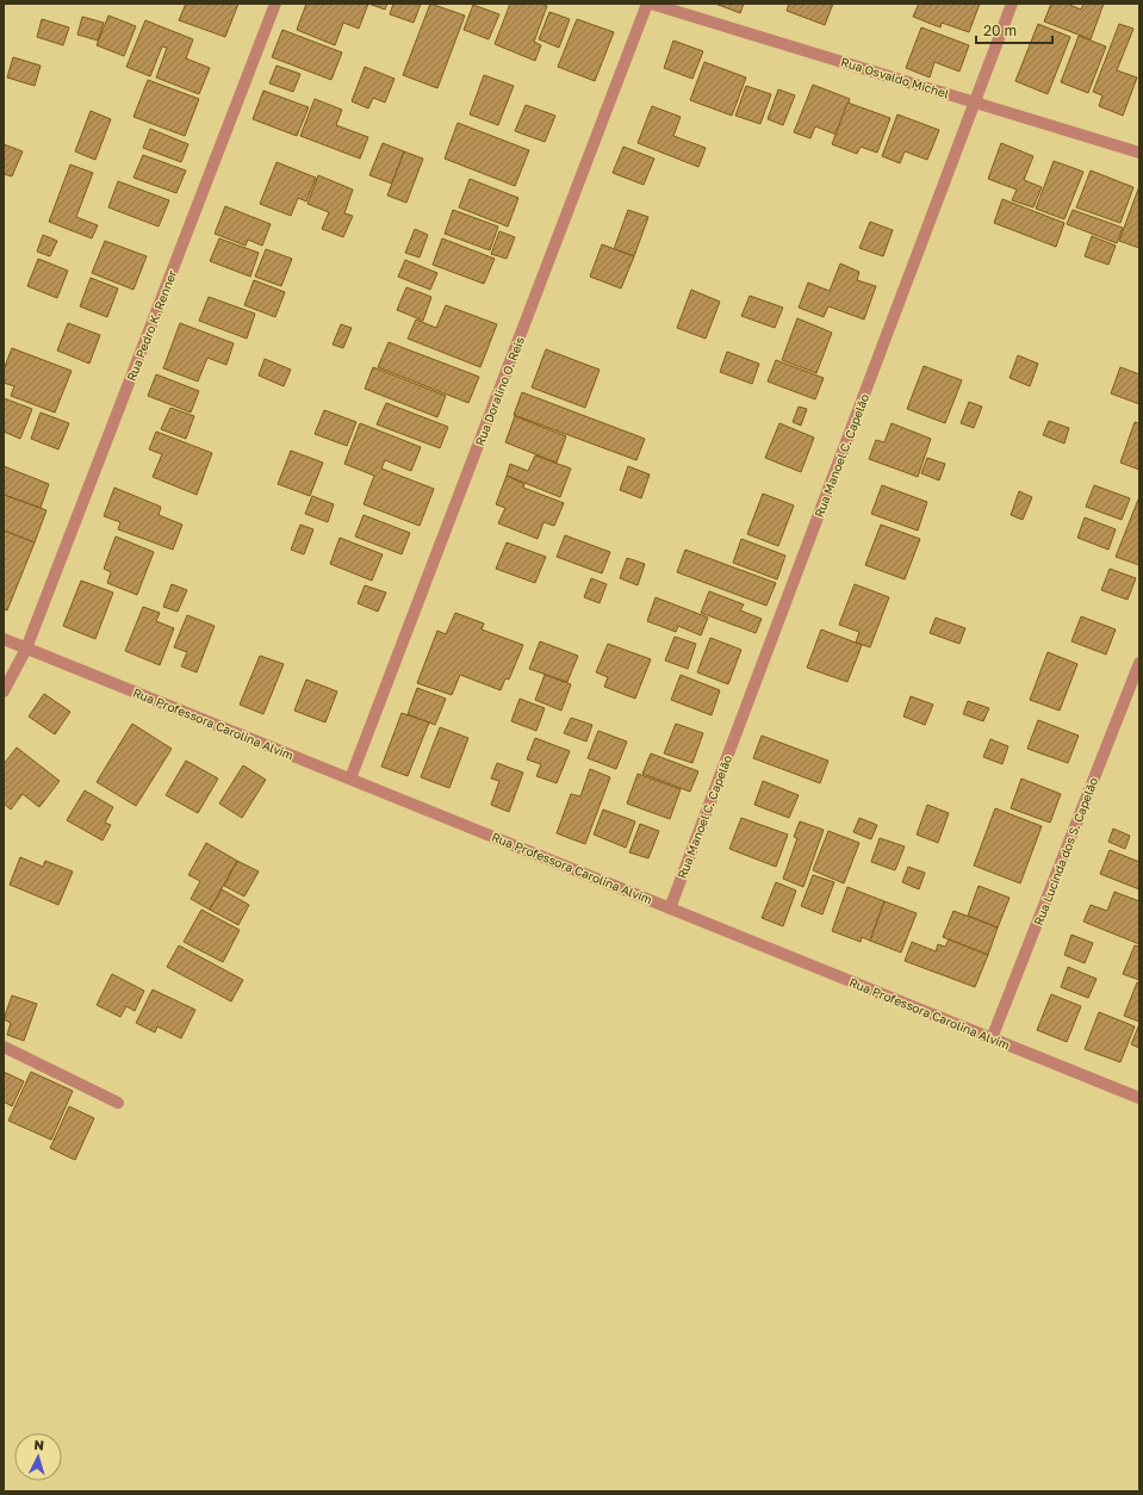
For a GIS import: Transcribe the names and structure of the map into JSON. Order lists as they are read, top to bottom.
{
  "streets": {
    "street": [
      "Rua Osvaldo Michel",
      "Rua Pedro K. Renner",
      "Rua Doralino O. Reis",
      "Rua Manoel C. Capelão",
      "Rua Professora Carolina Alvim",
      "Rua Lucinda dos S. Capelão"
    ]
  },
  "crossings": [
    ["Rua Osvaldo Michel", "Rua Doralino O. Reis"],
    ["Rua Osvaldo Michel", "Rua Manoel C. Capelão"],
    ["Rua Pedro K. Renner", "Rua Professora Carolina Alvim"],
    ["Rua Doralino O. Reis", "Rua Professora Carolina Alvim"],
    ["Rua Manoel C. Capelão", "Rua Professora Carolina Alvim"],
    ["Rua Professora Carolina Alvim", "Rua Lucinda dos S. Capelão"]
  ],
  "scale_bar": "20 m",
  "north": "top"
}
